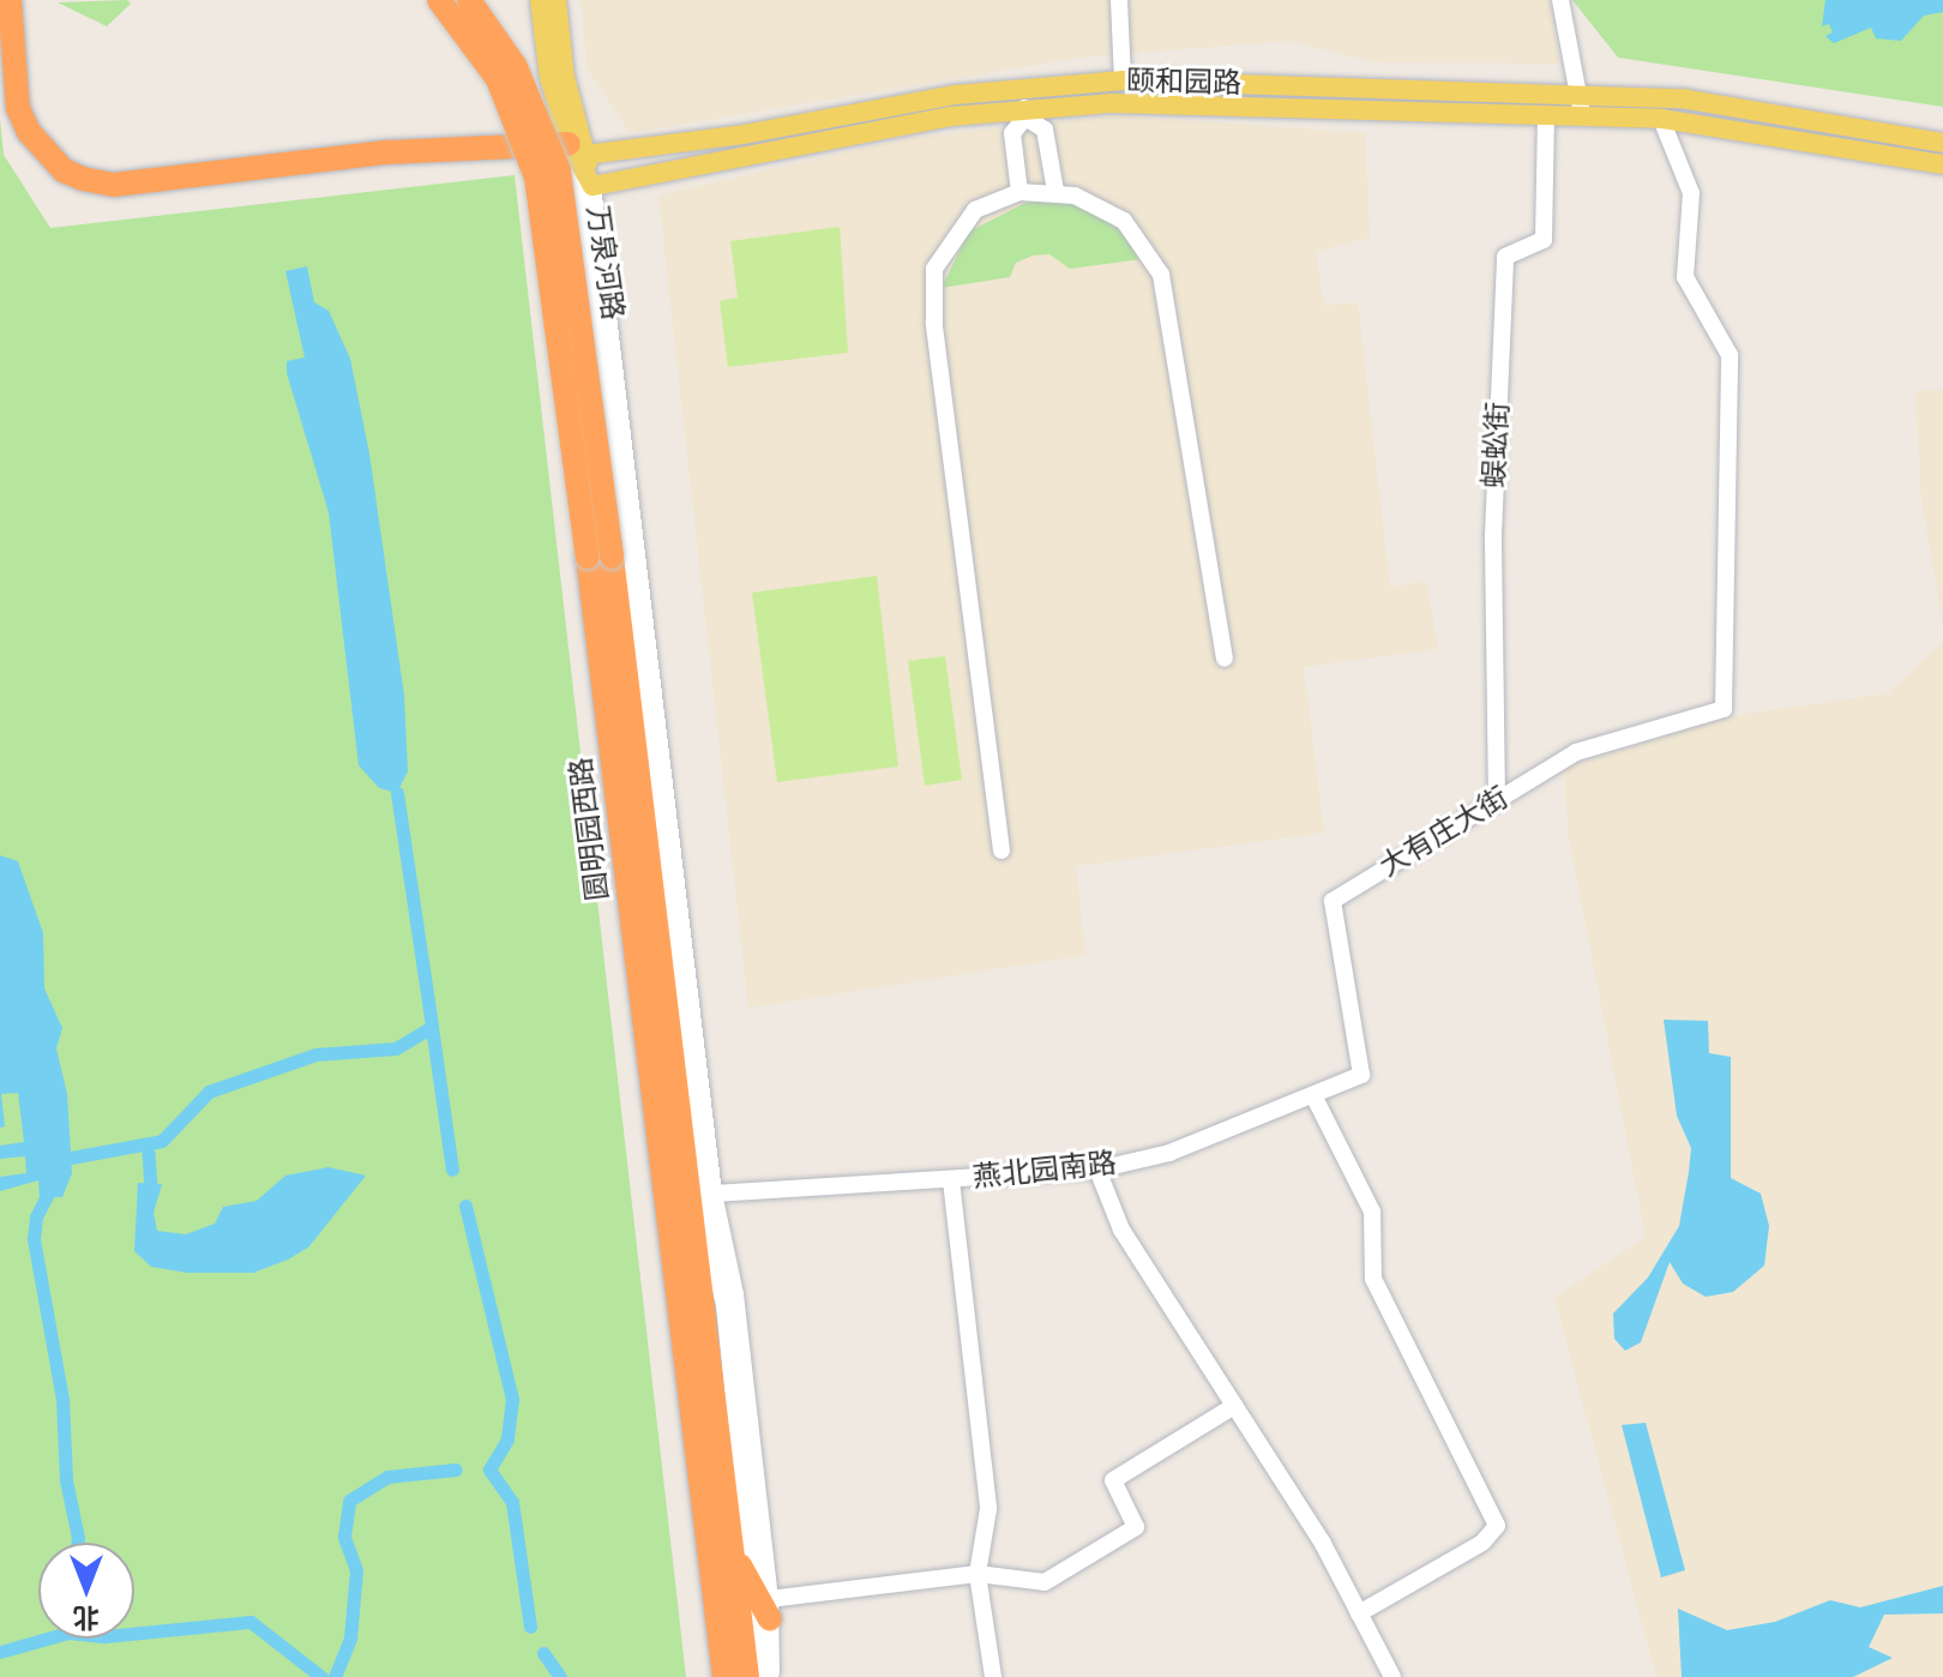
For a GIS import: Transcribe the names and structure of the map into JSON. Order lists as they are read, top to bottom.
{
  "streets": {
    "highway": ["万泉河路", "圆明园西路"],
    "main road": ["颐和园路"],
    "street": ["蜈蚣街", "大有庄大街", "燕北园南路"]
  },
  "crossings": [
    ["颐和园路", "蜈蚣街"],
    ["颐和园路", "大有庄大街"],
    ["万泉河路", "圆明园西路"],
    ["蜈蚣街", "大有庄大街"],
    ["大有庄大街", "燕北园南路"]
  ],
  "north": "bottom"
}
